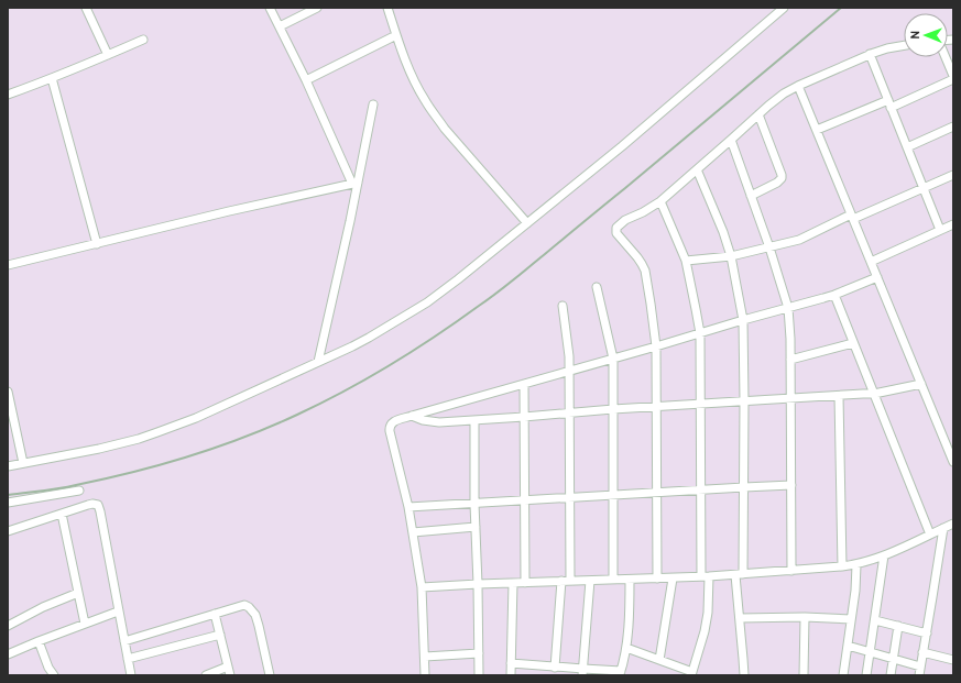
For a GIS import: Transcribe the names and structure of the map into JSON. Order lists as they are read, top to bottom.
{
  "north": "left"
}
